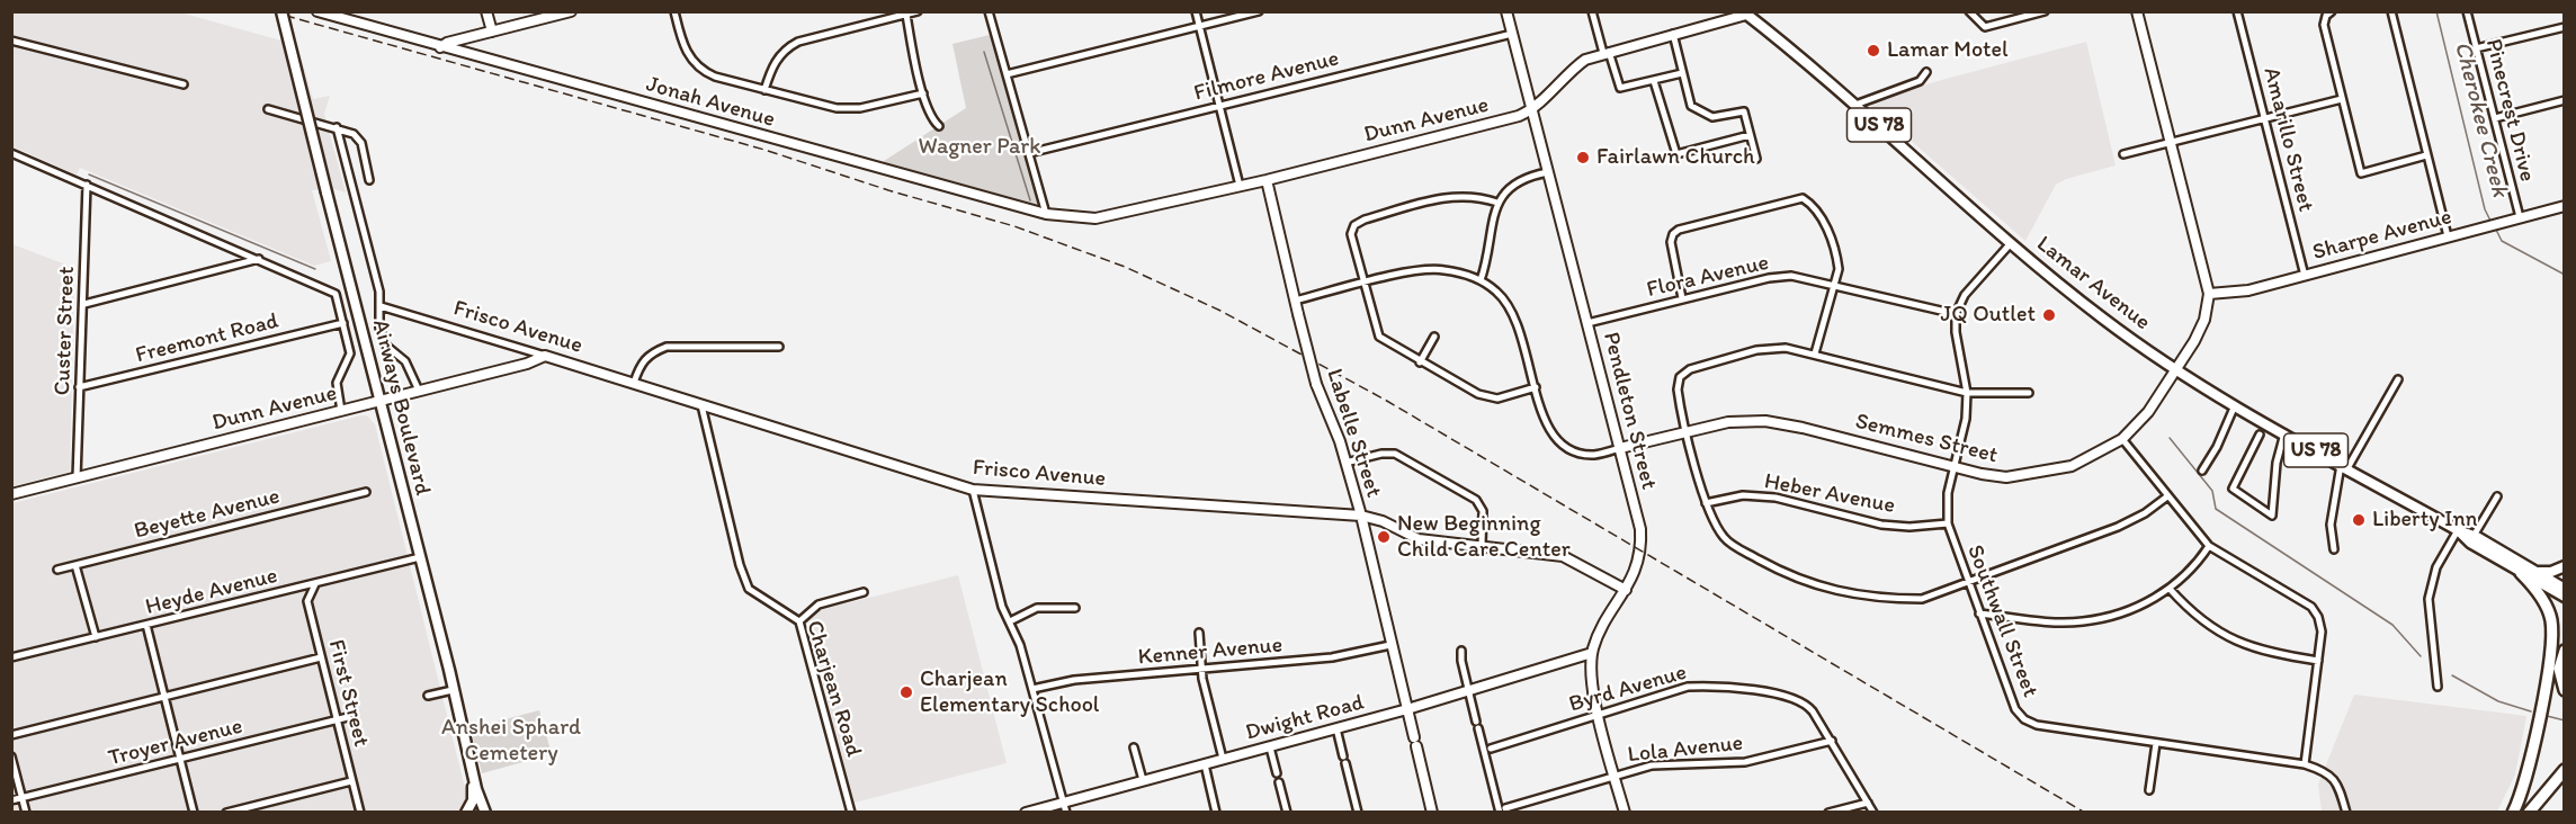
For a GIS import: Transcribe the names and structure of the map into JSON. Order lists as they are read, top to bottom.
{
  "streets": {
    "main road": ["US 78", "Lamar Avenue", "Airways Boulevard"],
    "street": [
      "Filmore Avenue",
      "Jonah Avenue",
      "Pinecrest Drive",
      "Dunn Avenue",
      "Amarillo Street",
      "Sharpe Avenue",
      "Flora Avenue",
      "Frisco Avenue",
      "Custer Street",
      "Freemont Road",
      "Pendleton Street",
      "Labelle Street",
      "Semmes Street",
      "Heber Avenue",
      "Beyette Avenue",
      "Heyde Avenue",
      "Southwall Street",
      "Kenner Avenue",
      "Charjean Road",
      "Byrd Avenue",
      "First Street",
      "Dwight Road",
      "Troyer Avenue",
      "Lola Avenue"
    ]
  },
  "crossings": [
    ["Filmore Avenue", "Pendleton Street"],
    ["Jonah Avenue", "Dunn Avenue"],
    ["Pinecrest Drive", "Sharpe Avenue"],
    ["Dunn Avenue", "Frisco Avenue"],
    ["Dunn Avenue", "Custer Street"],
    ["Dunn Avenue", "Airways Boulevard"],
    ["Dunn Avenue", "Pendleton Street"],
    ["Dunn Avenue", "Labelle Street"],
    ["Amarillo Street", "Sharpe Avenue"],
    ["Sharpe Avenue", "Semmes Street"],
    ["Flora Avenue", "Pendleton Street"],
    ["Flora Avenue", "Southwall Street"],
    ["Lamar Avenue", "Semmes Street"],
    ["Frisco Avenue", "Airways Boulevard"],
    ["Frisco Avenue", "Pendleton Street"],
    ["Frisco Avenue", "Labelle Street"],
    ["Frisco Avenue", "Charjean Road"],
    ["Custer Street", "Freemont Road"],
    ["Freemont Road", "Airways Boulevard"],
    ["Airways Boulevard", "Heyde Avenue"],
    ["Pendleton Street", "Semmes Street"],
    ["Pendleton Street", "Byrd Avenue"],
    ["Pendleton Street", "Dwight Road"],
    ["Pendleton Street", "Lola Avenue"],
    ["Labelle Street", "Kenner Avenue"],
    ["Labelle Street", "Dwight Road"],
    ["Semmes Street", "Southwall Street"],
    ["Heber Avenue", "Southwall Street"],
    ["Heyde Avenue", "First Street"],
    ["Byrd Avenue", "Lola Avenue"],
    ["First Street", "Troyer Avenue"]
  ],
  "water": ["Cherokee Creek"],
  "parks": ["Wagner Park", "Anshei Sphard Cemetery"],
  "places": [
    "Lamar Motel",
    "Fairlawn Church",
    "JQ Outlet",
    "Liberty Inn",
    "New Beginning Child Care Center",
    "Charjean Elementary School"
  ]
}
